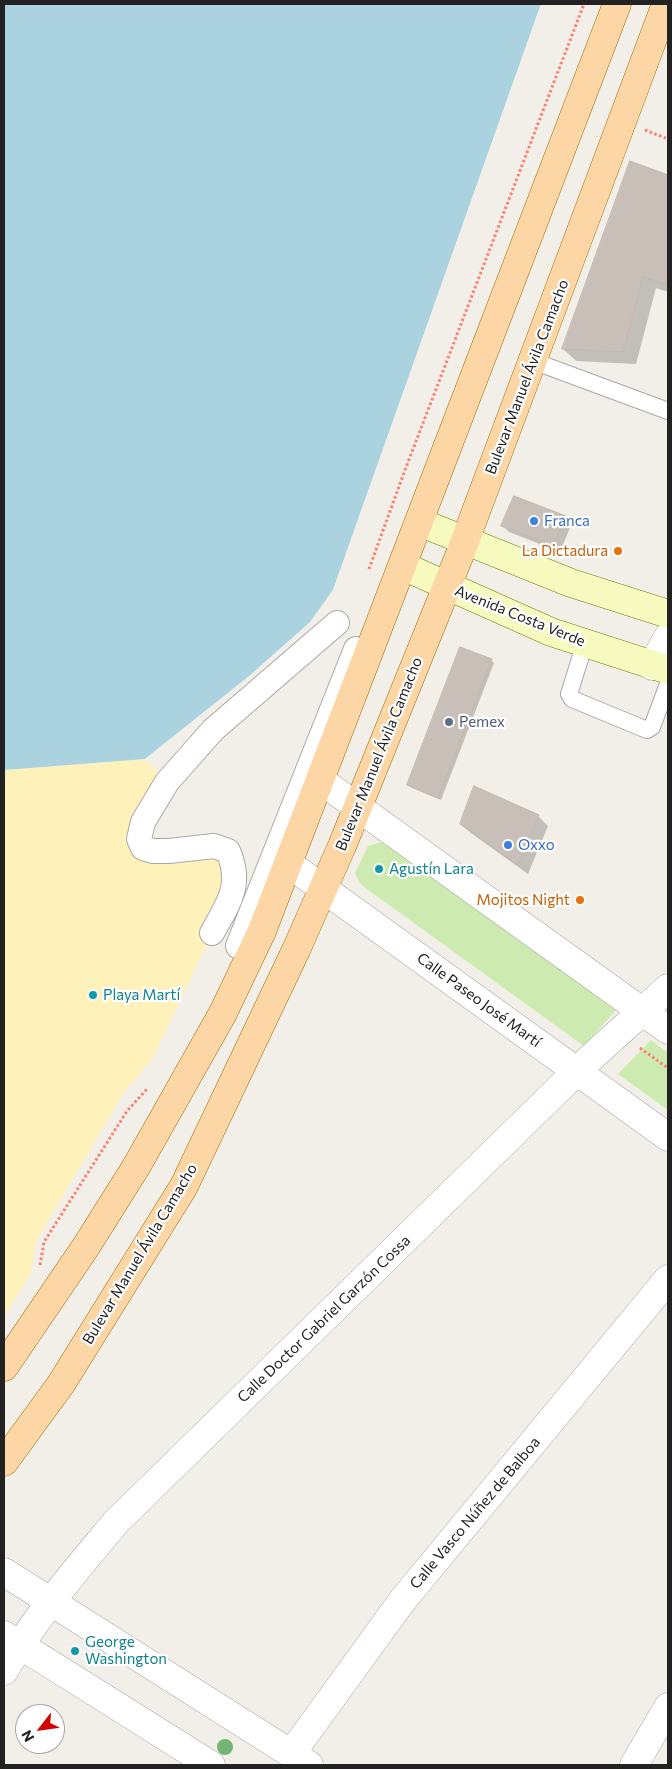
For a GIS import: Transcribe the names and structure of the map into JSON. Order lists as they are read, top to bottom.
{
  "streets": {
    "main road": ["Bulevar Manuel Ávila Camacho", "Avenida Costa Verde"],
    "street": ["Calle Paseo José Martí", "Calle Doctor Gabriel Garzón Cossa", "Calle Vasco Núñez de Balboa"]
  },
  "crossings": [
    ["Bulevar Manuel Ávila Camacho", "Avenida Costa Verde"],
    ["Bulevar Manuel Ávila Camacho", "Calle Paseo José Martí"],
    ["Calle Paseo José Martí", "Calle Doctor Gabriel Garzón Cossa"]
  ],
  "places": [
    "Franca",
    "La Dictadura",
    "Pemex",
    "Oxxo",
    "Agustín Lara",
    "Mojitos Night",
    "Playa Martí",
    "George Washington"
  ],
  "north": "bottom left"
}
